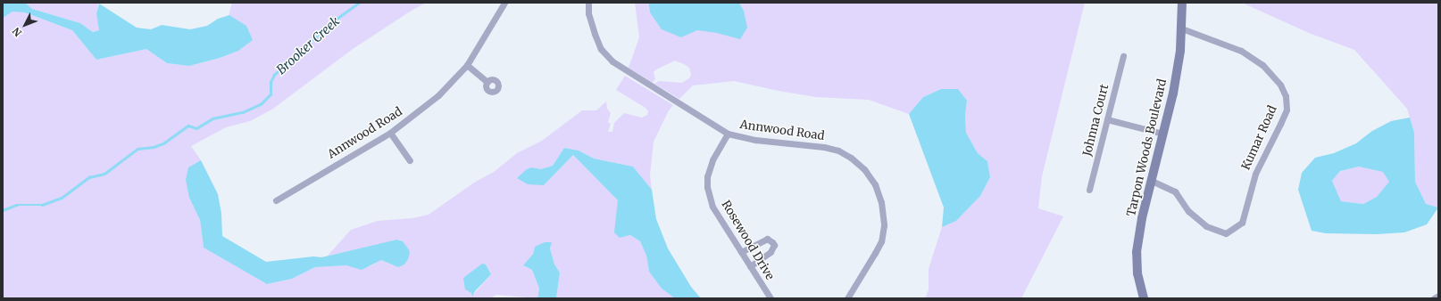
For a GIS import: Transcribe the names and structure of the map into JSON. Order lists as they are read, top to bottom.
{
  "streets": {
    "street": [
      "Johnna Court",
      "Annwood Road",
      "Kumar Road",
      "Tarpon Woods Boulevard",
      "Rosewood Drive"
    ]
  },
  "crossings": [
    ["Annwood Road", "Rosewood Drive"],
    ["Kumar Road", "Tarpon Woods Boulevard"]
  ],
  "water": ["Brooker Creek"],
  "north": "bottom left"
}
